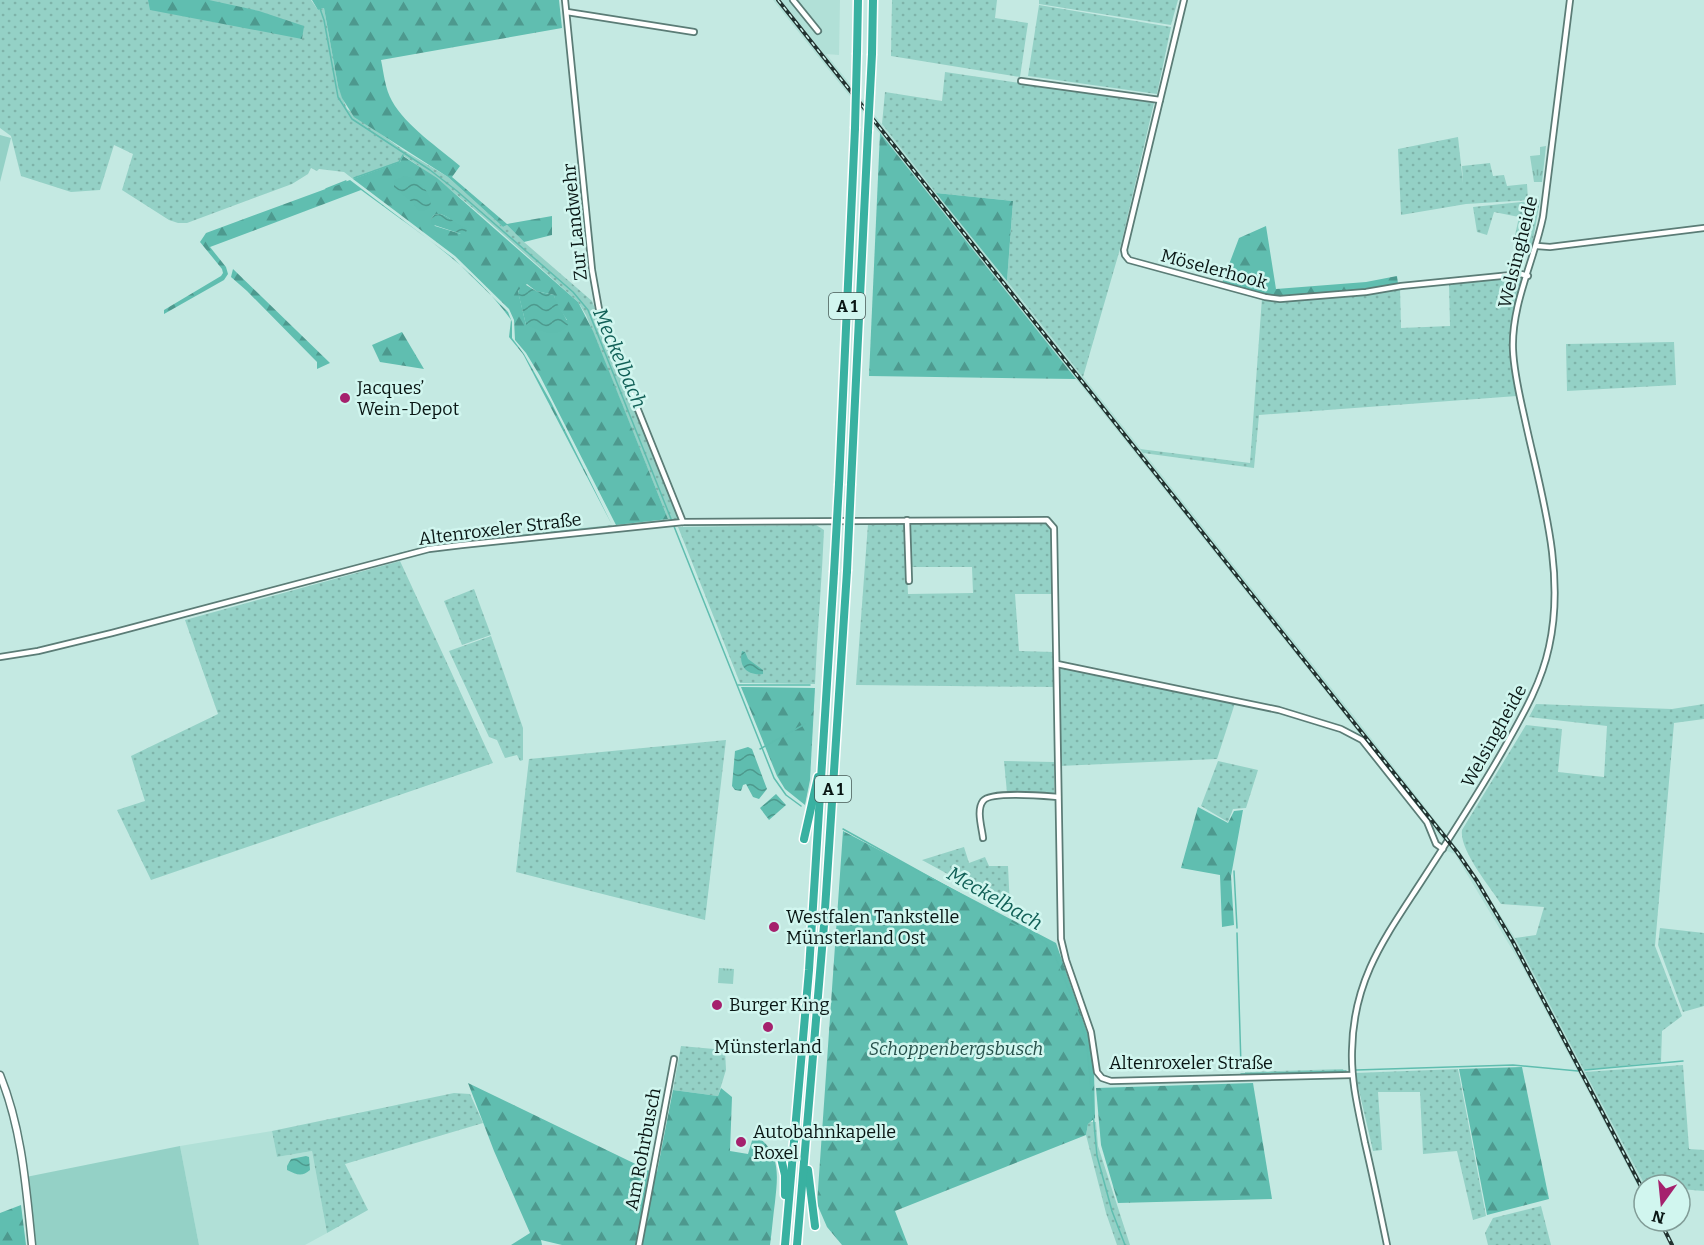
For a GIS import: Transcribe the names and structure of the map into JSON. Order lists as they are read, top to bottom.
{
  "streets": {
    "highway": ["A 1"],
    "street": [
      "Zur Landwehr",
      "Welsingheide",
      "Möselerhook",
      "Altenroxeler Straße",
      "Am Rohrbusch"
    ]
  },
  "crossings": [
    ["Zur Landwehr", "Altenroxeler Straße"],
    ["Welsingheide", "Möselerhook"],
    ["Welsingheide", "Altenroxeler Straße"]
  ],
  "water": ["Meckelbach"],
  "parks": ["Schoppenbergsbusch"],
  "places": [
    "Jacques’ Wein-Depot",
    "Westfalen Tankstelle Münsterland Ost",
    "Burger King",
    "Münsterland",
    "Autobahnkapelle Roxel"
  ],
  "north": "bottom"
}
